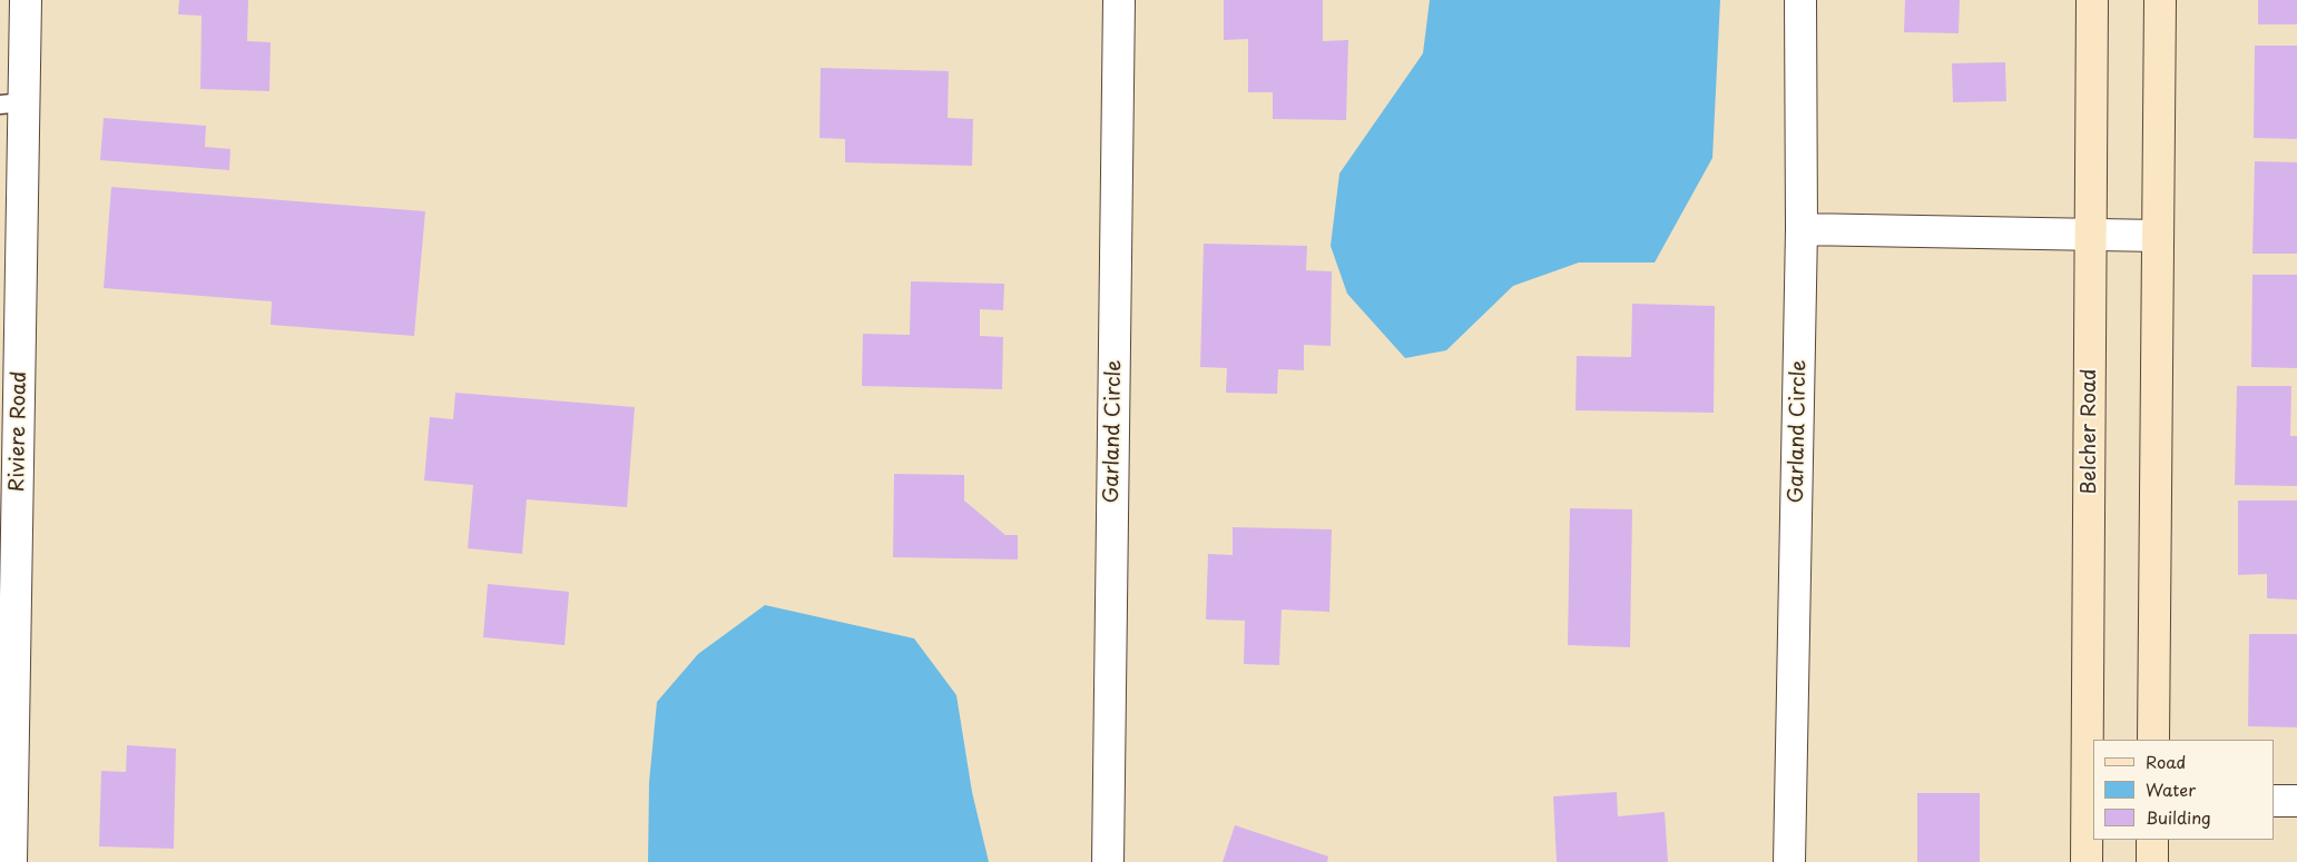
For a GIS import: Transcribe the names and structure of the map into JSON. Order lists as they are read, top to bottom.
{
  "streets": {
    "main road": ["Belcher Road"],
    "street": ["Riviere Road", "Garland Circle"]
  },
  "legend": ["Road", "Water", "Building"]
}
